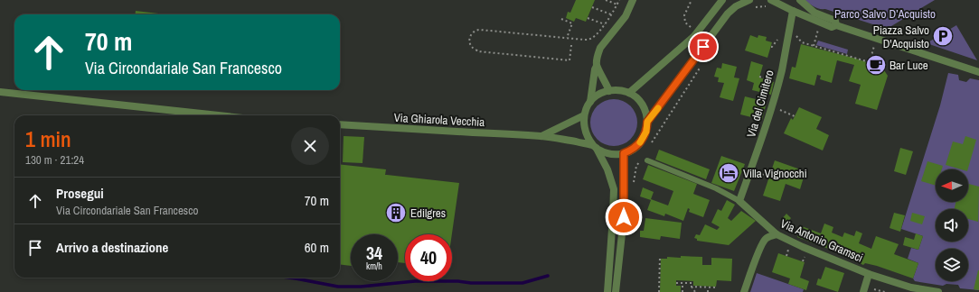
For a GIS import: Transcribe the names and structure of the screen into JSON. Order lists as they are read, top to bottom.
{
  "streets": {
    "street": ["Via del Cimitero", "Via Ghiarola Vecchia", "Via Antonio Gramsci"]
  },
  "crossings": [
    ["Via del Cimitero", "Via Antonio Gramsci"]
  ],
  "parks": ["Parco Salvo D’Acquisto"],
  "places": {
    "parking": ["Piazza Salvo D'Acquisto"],
    "cafe": ["Bar Luce"],
    "hotel": ["Villa Vignocchi"],
    "building": ["Edilgres"]
  },
  "north": "left",
  "page": {
    "turn": ["70 m", "Via Circondariale San Francesco"],
    "heading": ["1 min", "130 m · 21:24"],
    "list": [
      {
        "name": "Prosegui",
        "note": "Via Circondariale San Francesco",
        "value": "70 m"
      },
      {
        "name": "Arrivo a destinazione",
        "value": "60 m"
      }
    ],
    "speed": "34 km/h",
    "limit": "40"
  }
}
